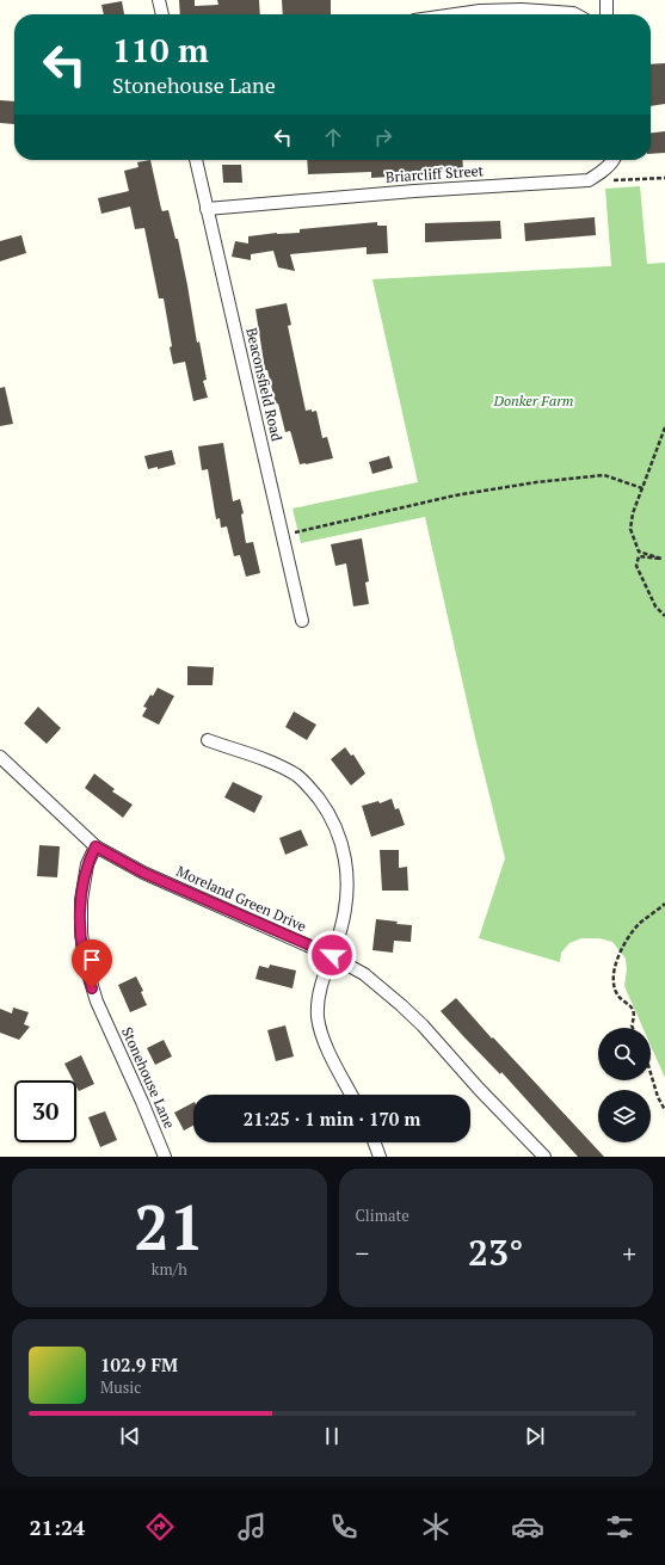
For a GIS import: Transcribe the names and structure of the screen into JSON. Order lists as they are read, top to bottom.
{
  "streets": {
    "street": [
      "Briarcliff Street",
      "Beaconsfield Road",
      "Moreland Green Drive",
      "Stonehouse Lane"
    ]
  },
  "crossings": [
    ["Briarcliff Street", "Beaconsfield Road"],
    ["Moreland Green Drive", "Stonehouse Lane"]
  ],
  "parks": ["Donker Farm"],
  "page": {
    "turn": ["110 m", "Stonehouse Lane"],
    "limit": "30",
    "trip": "21:25 · 1 min · 170 m",
    "tile": [
      ["21", "km/h"],
      "Climate"
    ],
    "heat": ["−", "23°", "+"],
    "song": ["102.9 FM", "Music"],
    "tabs": "21:24"
  }
}
